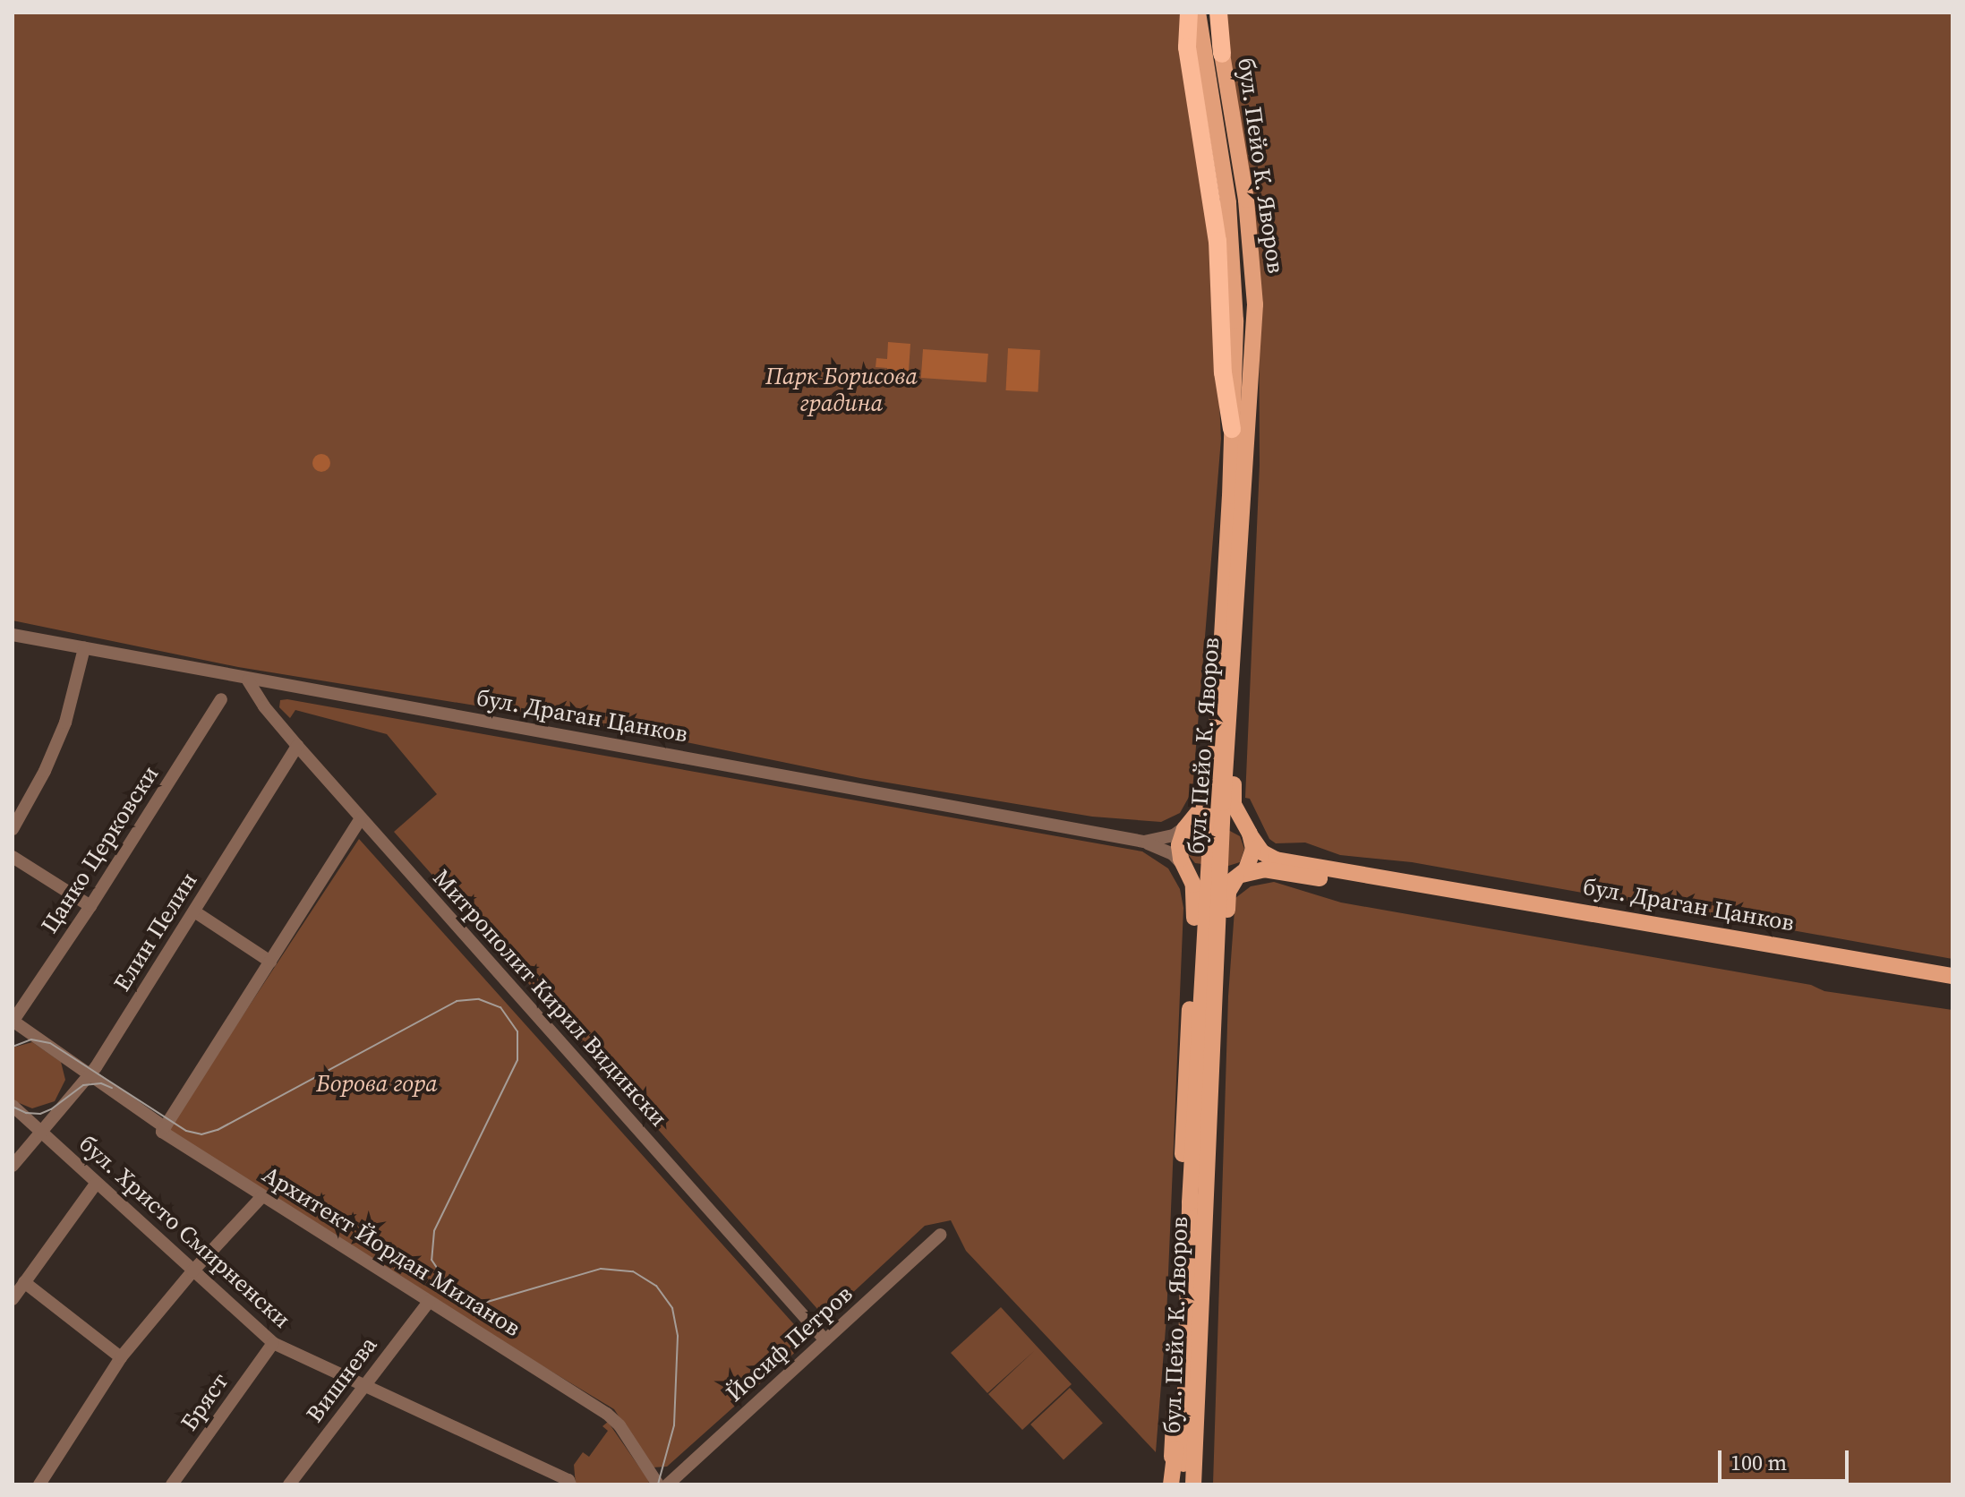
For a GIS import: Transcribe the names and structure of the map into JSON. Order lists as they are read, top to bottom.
{
  "streets": {
    "main road": ["бул. Пейо К. Яворов", "бул. Драган Цанков"],
    "street": [
      "Цанко Церковски",
      "Елин Пелин",
      "Митрополит Кирил Видински",
      "бул. Христо Смирненски",
      "Архитект Йордан Миланов",
      "Йосиф Петров",
      "Вишнева",
      "Бряст"
    ]
  },
  "crossings": [
    ["бул. Драган Цанков", "Митрополит Кирил Видински"],
    ["Цанко Церковски", "Архитект Йордан Миланов"],
    ["Елин Пелин", "Митрополит Кирил Видински"],
    ["Елин Пелин", "бул. Христо Смирненски"],
    ["Елин Пелин", "Архитект Йордан Миланов"],
    ["Митрополит Кирил Видински", "Йосиф Петров"],
    ["бул. Христо Смирненски", "Вишнева"],
    ["бул. Христо Смирненски", "Бряст"],
    ["Архитект Йордан Миланов", "Вишнева"]
  ],
  "parks": ["Парк Борисова градина", "Борова гора"],
  "scale_bar": "100 m"
}
